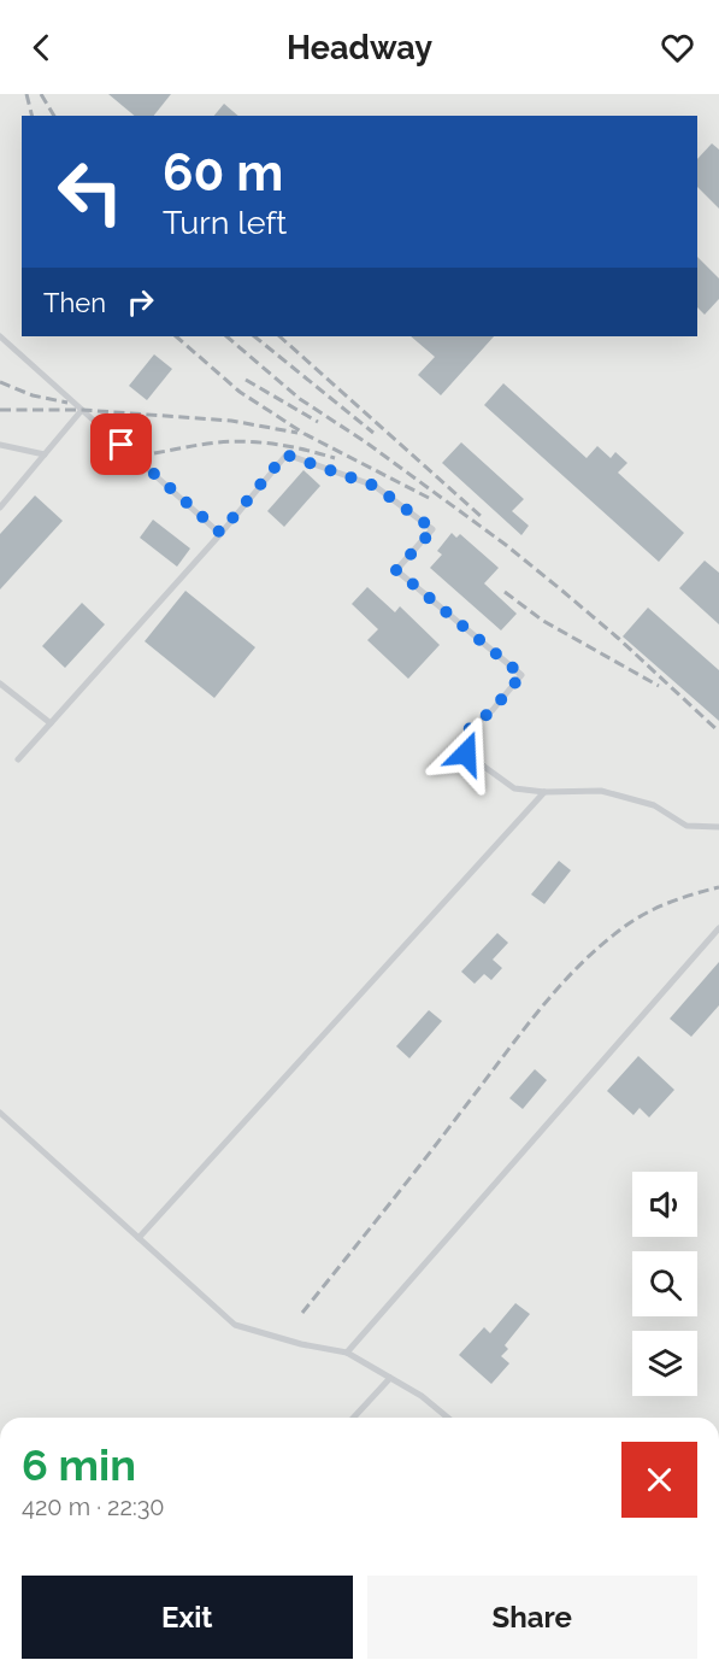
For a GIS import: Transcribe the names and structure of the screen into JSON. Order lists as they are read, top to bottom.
{
  "page": {
    "header": "Headway",
    "turn": ["60 m", "Turn left"],
    "then": "Then",
    "heading": ["6 min", "420 m · 22:30"],
    "buttons": ["Exit", "Share"]
  }
}
